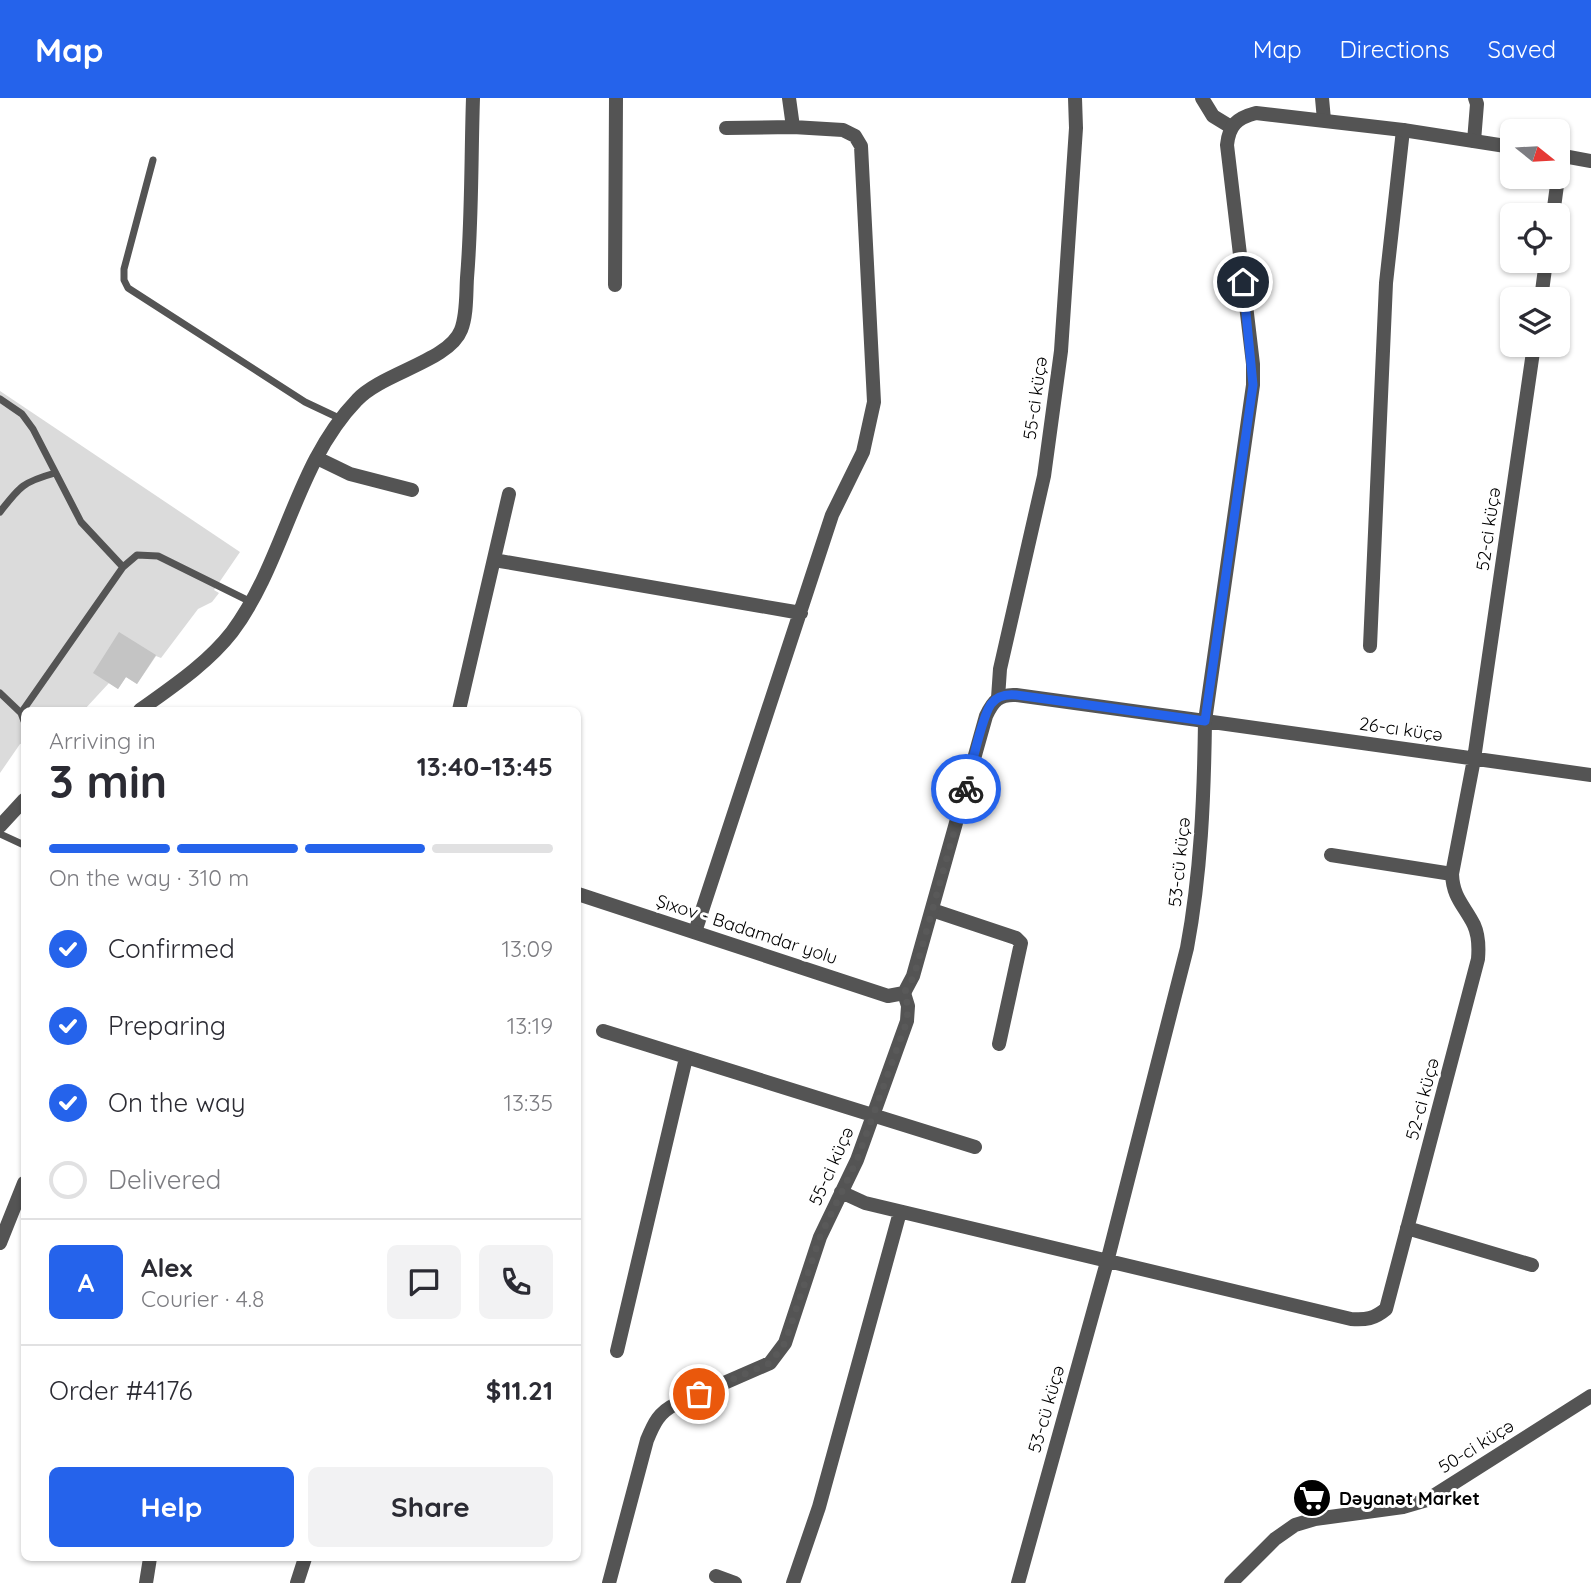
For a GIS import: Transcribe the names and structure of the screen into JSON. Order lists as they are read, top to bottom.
{
  "streets": {
    "street": [
      "55-ci küçə",
      "52-ci küçə",
      "26-cı küçə",
      "53-cü küçə",
      "Şıxov - Badamdar yolu",
      "50-ci küçə"
    ]
  },
  "crossings": [
    ["55-ci küçə", "52-ci küçə"],
    ["55-ci küçə", "Şıxov - Badamdar yolu"],
    ["52-ci küçə", "26-cı küçə"],
    ["52-ci küçə", "53-cü küçə"],
    ["26-cı küçə", "53-cü küçə"]
  ],
  "places": {
    "supermarket": ["Dəyanət Market"]
  },
  "north": "right",
  "page": {
    "header": "Map",
    "nav": ["Map", "Directions", "Saved"],
    "heading": ["3 min", "Arriving in", "13:40–13:45"],
    "panel": [
      "Alex",
      "Courier · 4.8",
      "Order #4176",
      "$11.21"
    ],
    "bar": "On the way · 310 m",
    "list": [
      ["Confirmed", "13:09"],
      ["Preparing", "13:19"],
      ["On the way", "13:35"],
      "Delivered"
    ],
    "round": "A",
    "buttons": ["Help", "Share"]
  }
}
